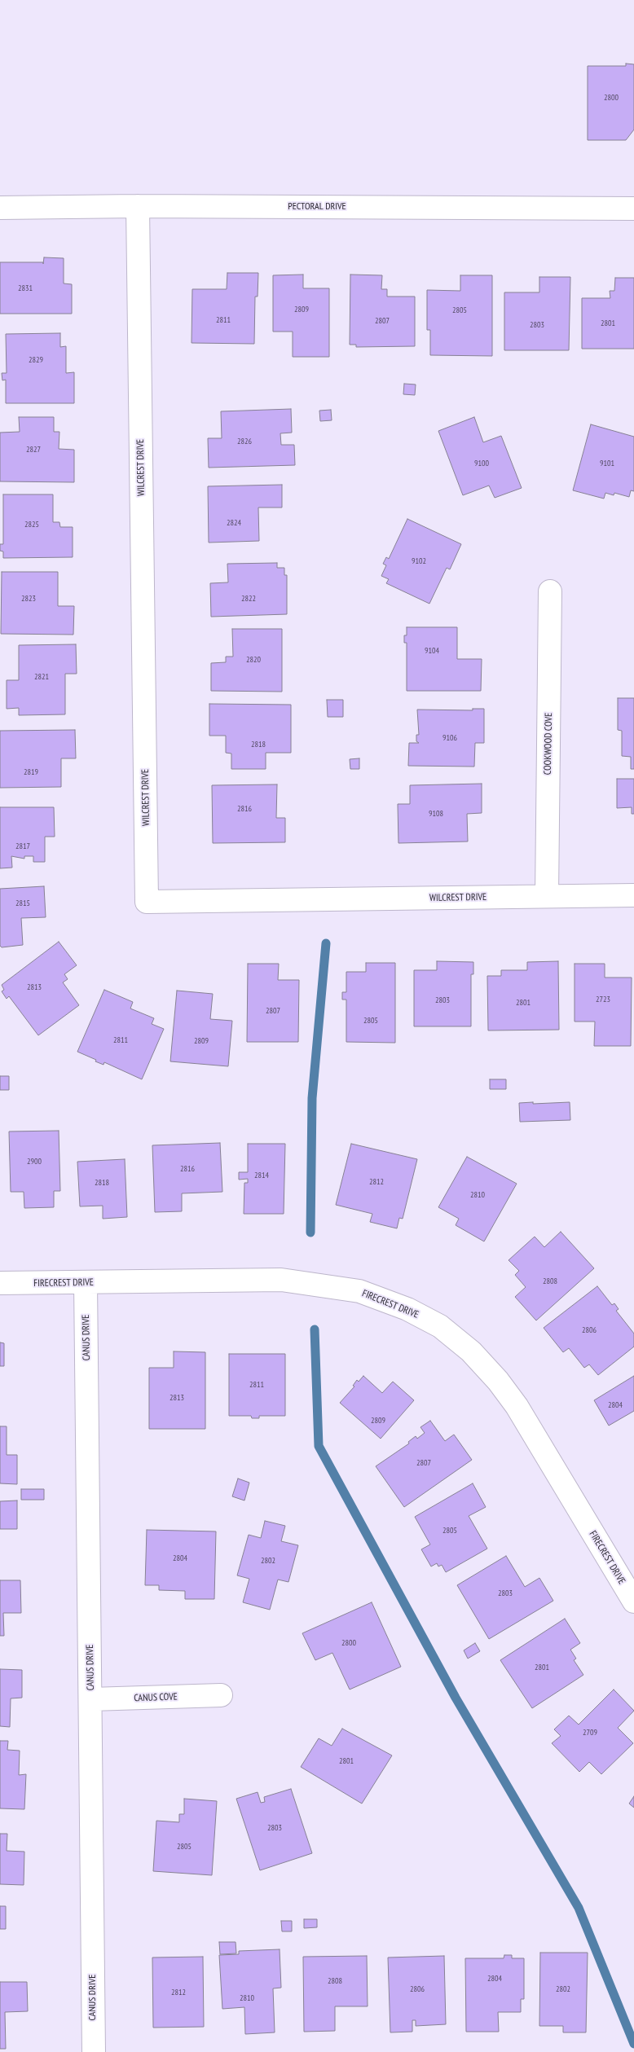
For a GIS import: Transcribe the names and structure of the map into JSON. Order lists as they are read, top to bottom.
{
  "streets": {
    "street": [
      "PECTORAL DRIVE",
      "WILCREST DRIVE",
      "COOKWOOD COVE",
      "FIRECREST DRIVE",
      "CANUS DRIVE",
      "CANUS COVE"
    ]
  },
  "crossings": [
    ["PECTORAL DRIVE", "WILCREST DRIVE"],
    ["WILCREST DRIVE", "COOKWOOD COVE"],
    ["FIRECREST DRIVE", "CANUS DRIVE"],
    ["CANUS DRIVE", "CANUS COVE"]
  ],
  "house_numbers": [
    "2800",
    "2831",
    "2809",
    "2805",
    "2811",
    "2807",
    "2801",
    "2803",
    "2829",
    "2826",
    "2827",
    "9100",
    "9101",
    "2824",
    "2825",
    "9102",
    "2823",
    "2822",
    "9104",
    "2820",
    "2821",
    "9106",
    "2818",
    "2819",
    "2816",
    "9108",
    "2817",
    "2815",
    "2813",
    "2723",
    "2803",
    "2801",
    "2807",
    "2805",
    "2811",
    "2809",
    "2900",
    "2816",
    "2814",
    "2812",
    "2818",
    "2810",
    "2808",
    "2806",
    "2811",
    "2813",
    "2804",
    "2809",
    "2807",
    "2805",
    "2804",
    "2802",
    "2803",
    "2800",
    "2801",
    "2709",
    "2801",
    "2803",
    "2805",
    "2804",
    "2808",
    "2806",
    "2802",
    "2812",
    "2810"
  ]
}
